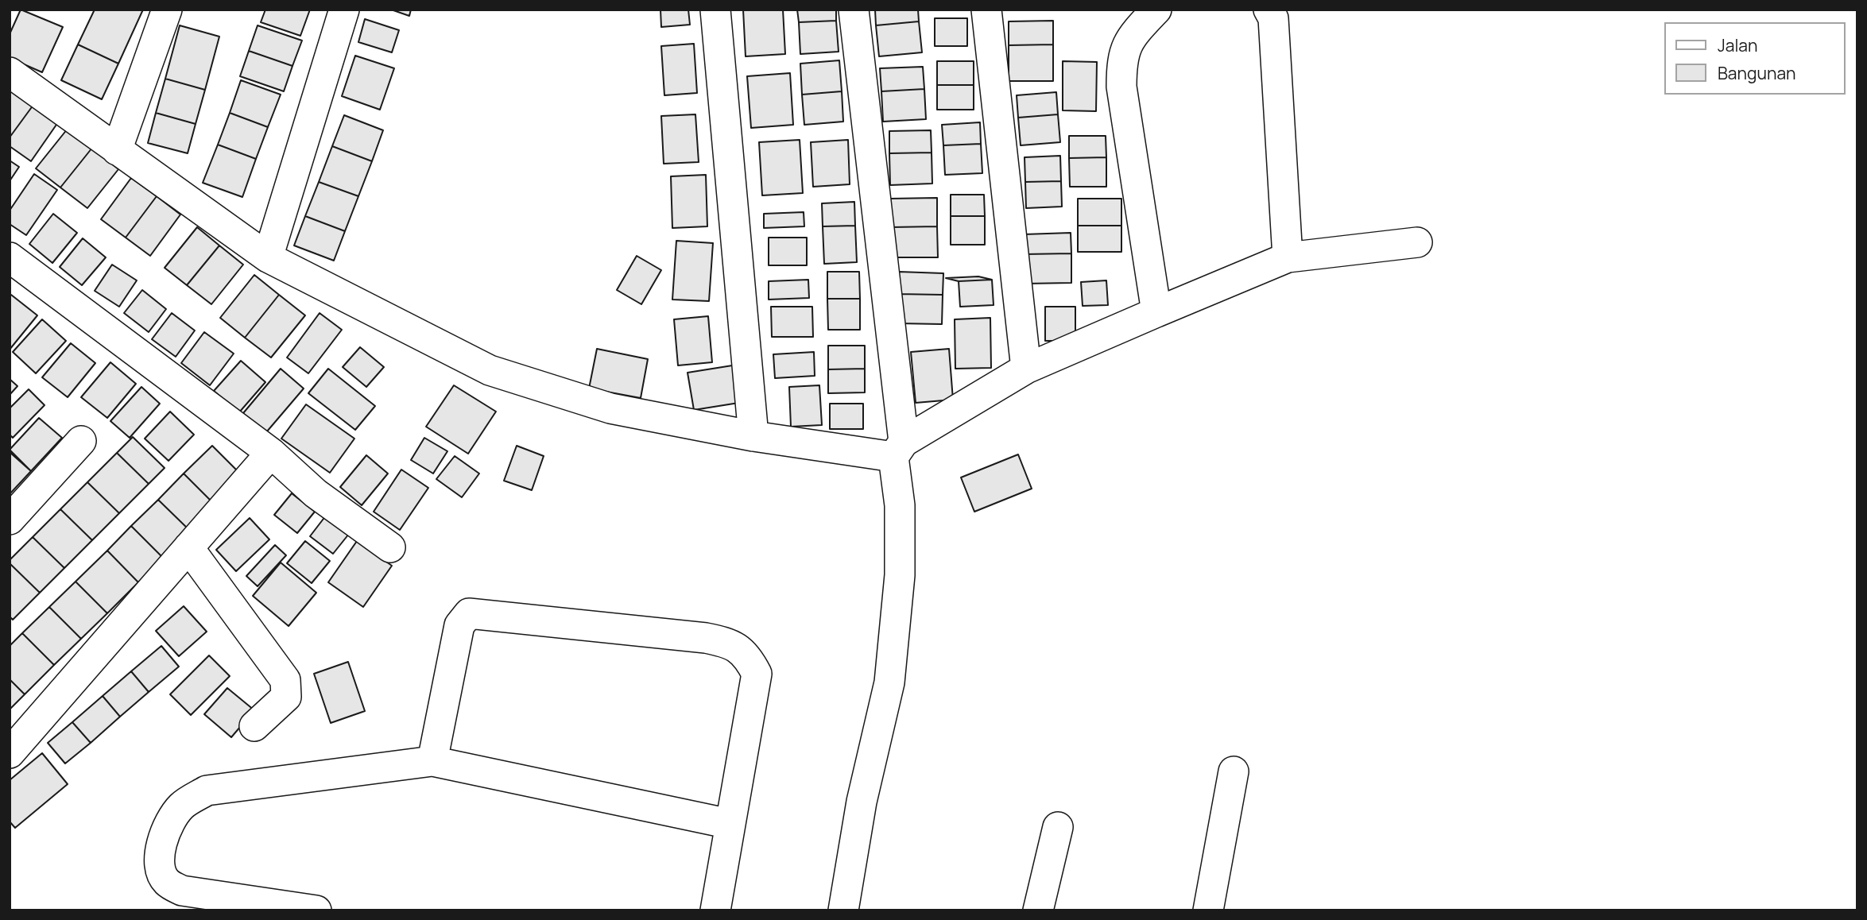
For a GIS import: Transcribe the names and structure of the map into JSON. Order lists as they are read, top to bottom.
{
  "legend": ["Jalan", "Bangunan"]
}
